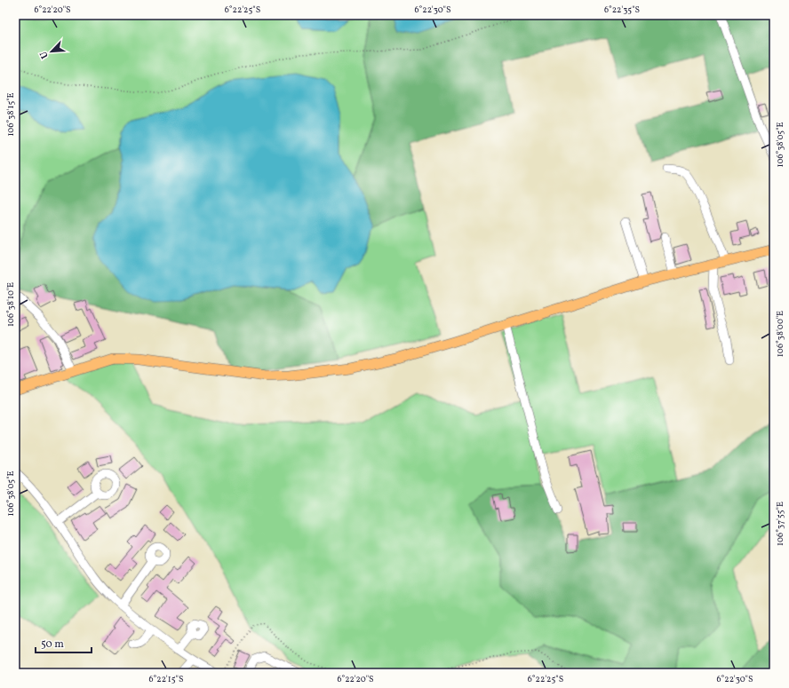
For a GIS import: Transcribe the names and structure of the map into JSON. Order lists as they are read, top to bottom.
{
  "scale_bar": "50 m",
  "north": "bottom left",
  "coordinates": [
    "6°22'20\"S",
    "6°22'25\"S",
    "6°22'30\"S",
    "6°22'35\"S",
    "106°38'15\"E",
    "106°38'05\"E",
    "106°38'10\"E",
    "106°38'00\"E",
    "106°37'55\"E",
    "6°22'15\"S"
  ]
}
